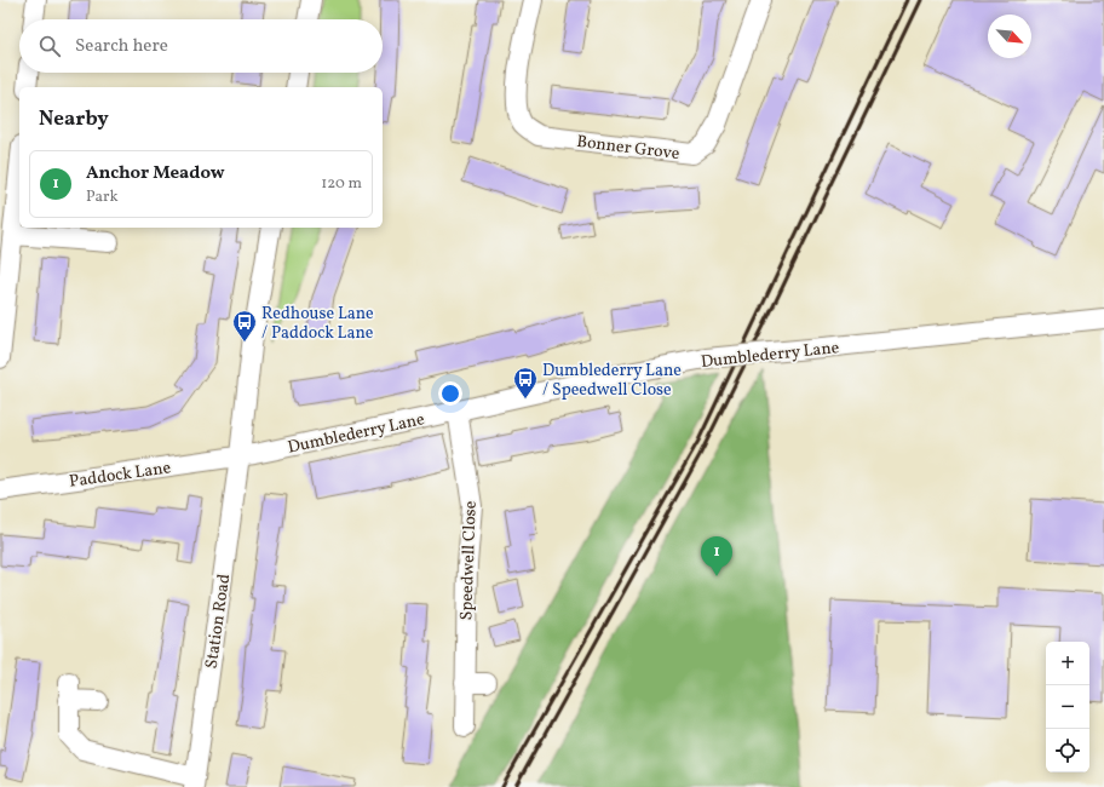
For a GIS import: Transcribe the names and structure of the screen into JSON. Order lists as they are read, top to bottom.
{
  "streets": {
    "street": [
      "Bonner Grove",
      "Dumblederry Lane",
      "Paddock Lane",
      "Speedwell Close",
      "Station Road"
    ]
  },
  "crossings": [
    ["Dumblederry Lane", "Paddock Lane"],
    ["Dumblederry Lane", "Speedwell Close"],
    ["Dumblederry Lane", "Station Road"],
    ["Paddock Lane", "Station Road"]
  ],
  "places": {
    "bus stop": ["Redhouse Lane / Paddock Lane", "Dumblederry Lane / Speedwell Close"]
  },
  "north": "bottom right",
  "page": {
    "search": "Search here",
    "heading": "Nearby",
    "list": [
      {
        "mark": "1",
        "name": "Anchor Meadow",
        "note": "Park",
        "value": "120 m"
      }
    ],
    "pins": "1",
    "map_buttons": ["+", "−"]
  }
}
